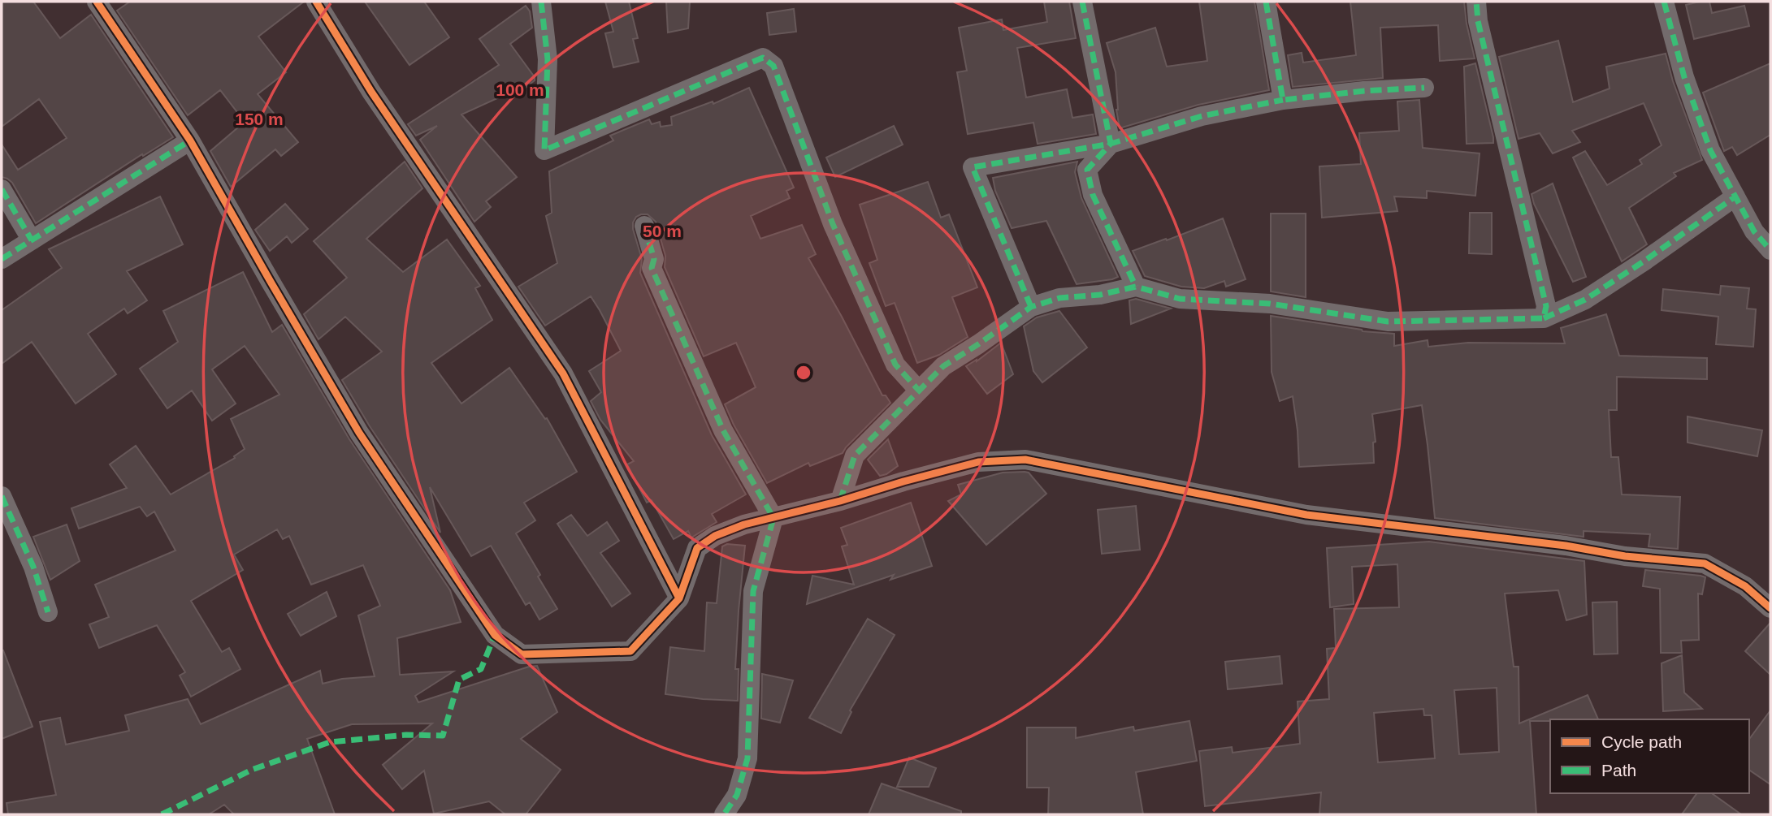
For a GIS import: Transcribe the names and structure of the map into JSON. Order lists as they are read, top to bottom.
{
  "legend": ["Cycle path", "Path"],
  "rings": ["100 m", "150 m", "50 m"]
}
